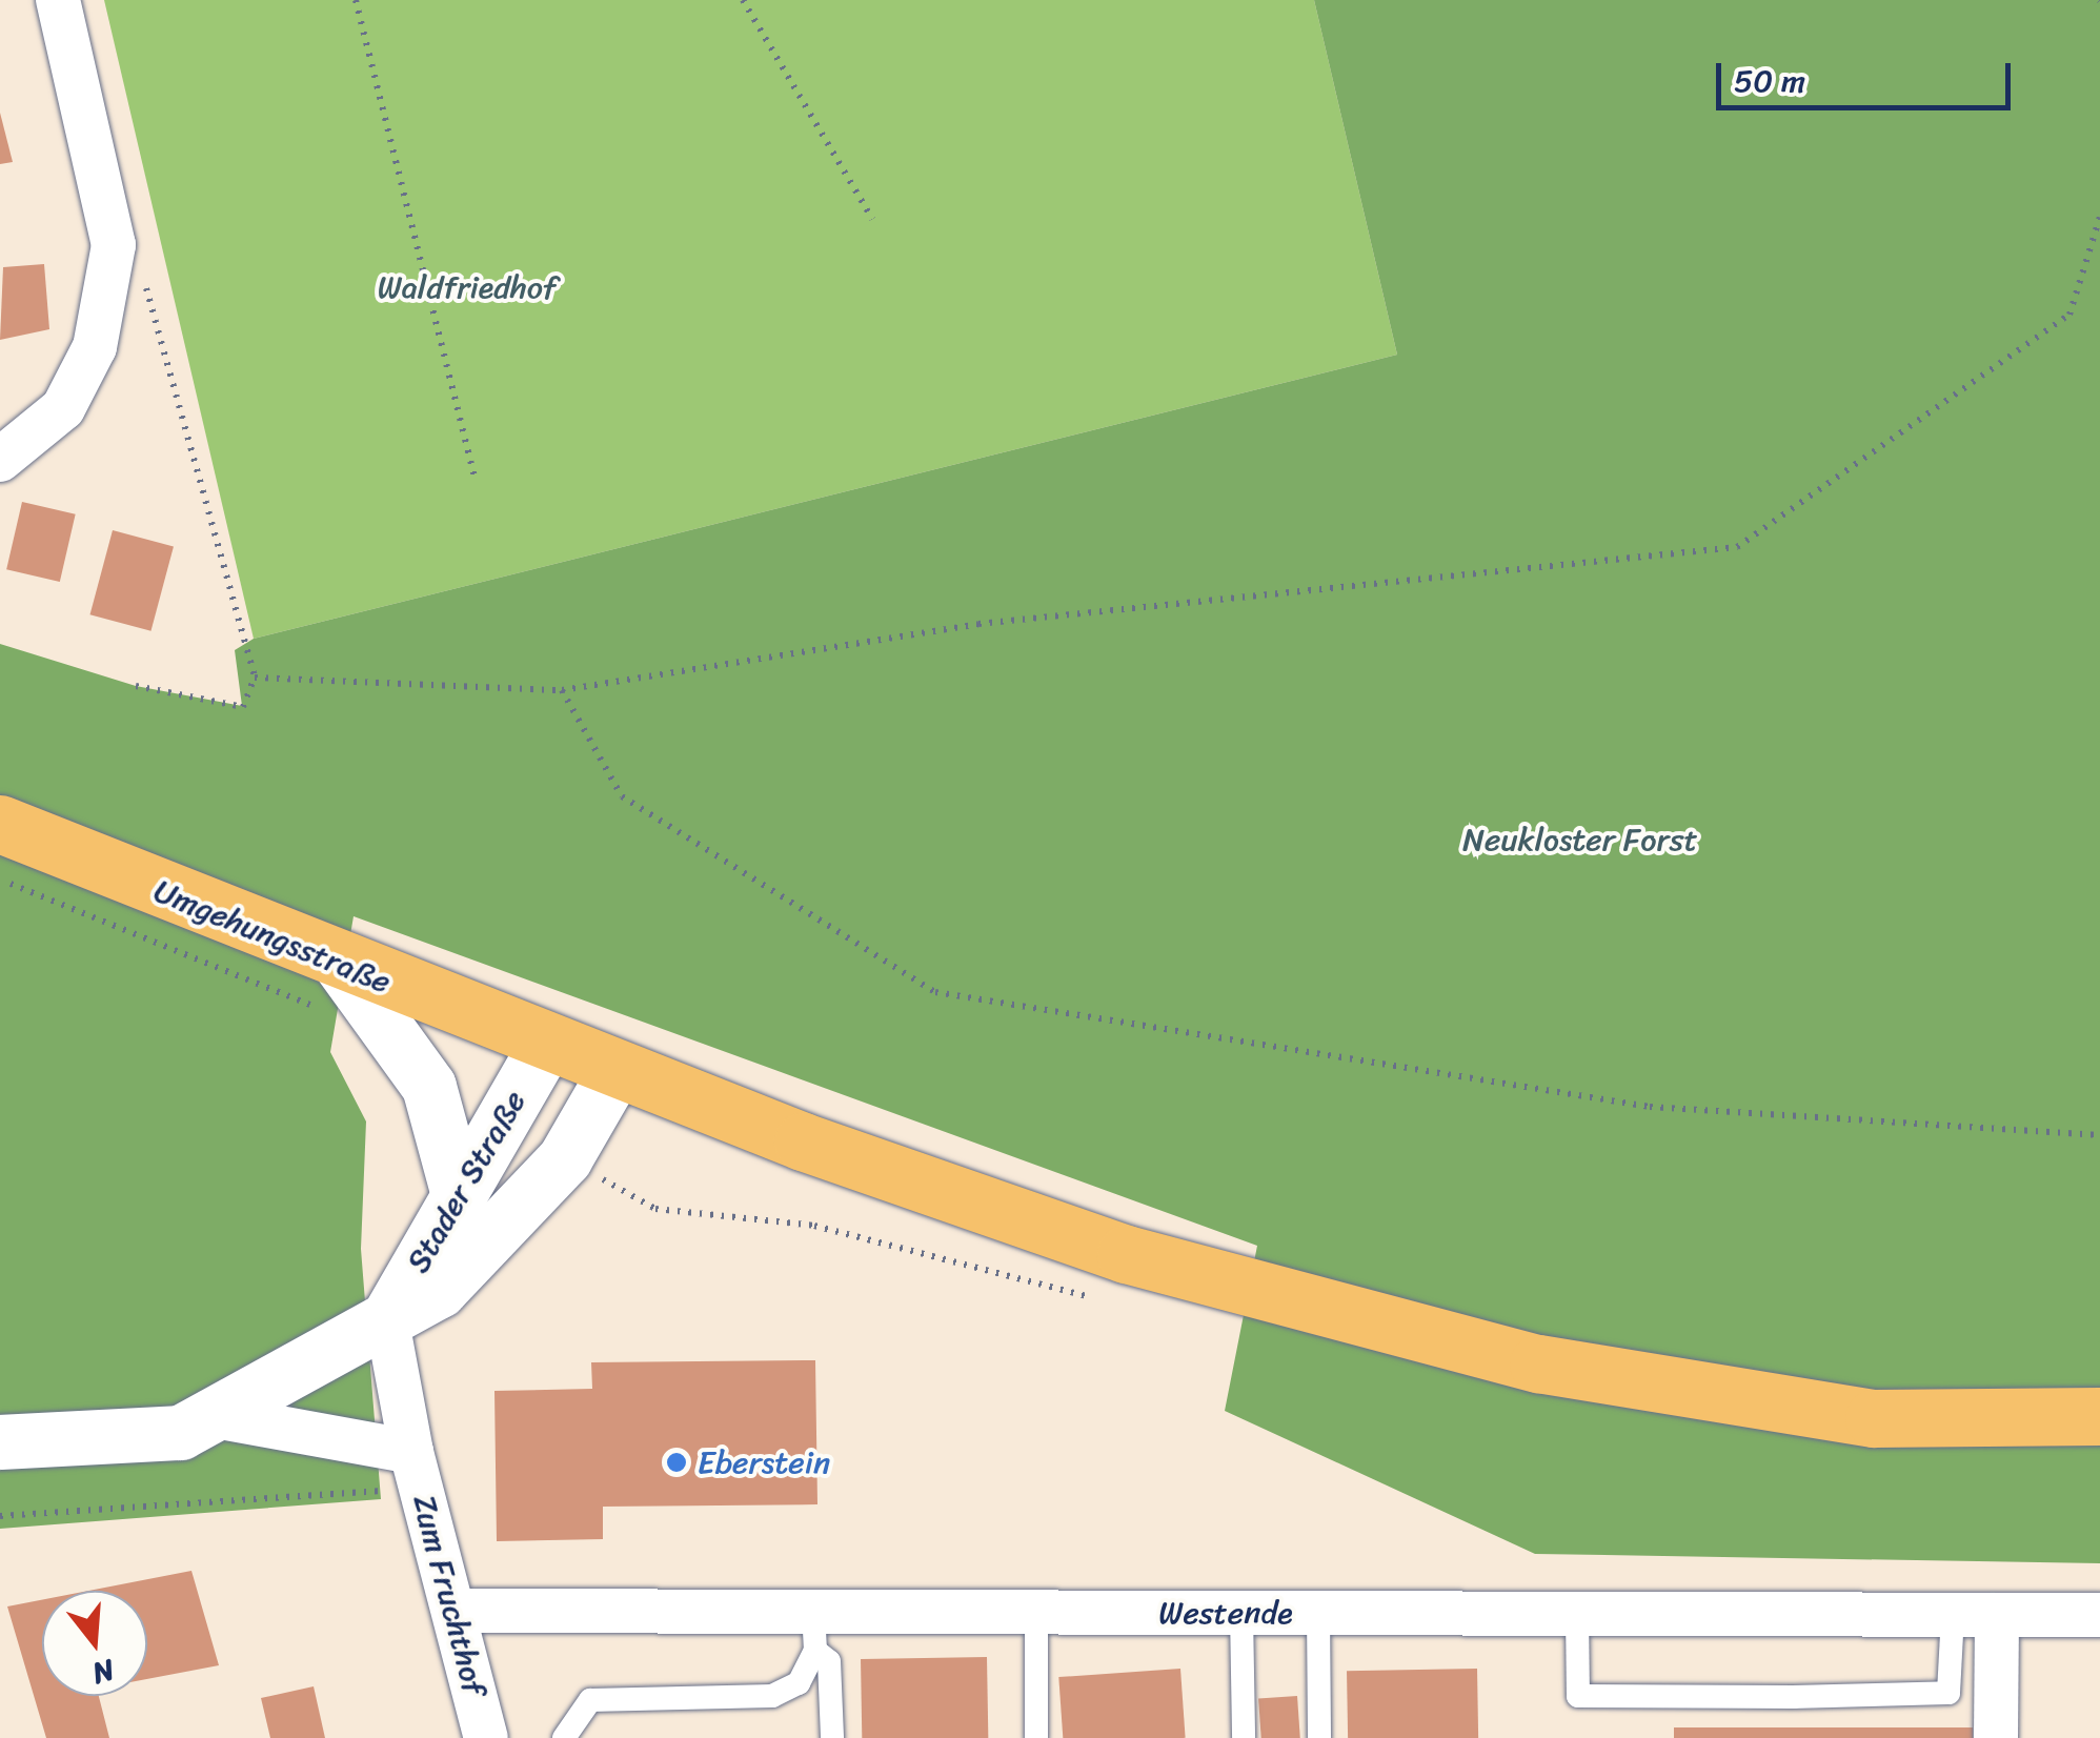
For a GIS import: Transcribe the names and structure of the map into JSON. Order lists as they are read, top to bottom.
{
  "streets": {
    "main road": ["Umgehungsstraße"],
    "street": ["Stader Straße", "Zum Fruchthof", "Westende"]
  },
  "crossings": [
    ["Umgehungsstraße", "Stader Straße"],
    ["Stader Straße", "Zum Fruchthof"],
    ["Zum Fruchthof", "Westende"]
  ],
  "parks": ["Waldfriedhof", "Neukloster Forst"],
  "places": ["Eberstein"],
  "scale_bar": "50 m",
  "north": "bottom"
}
